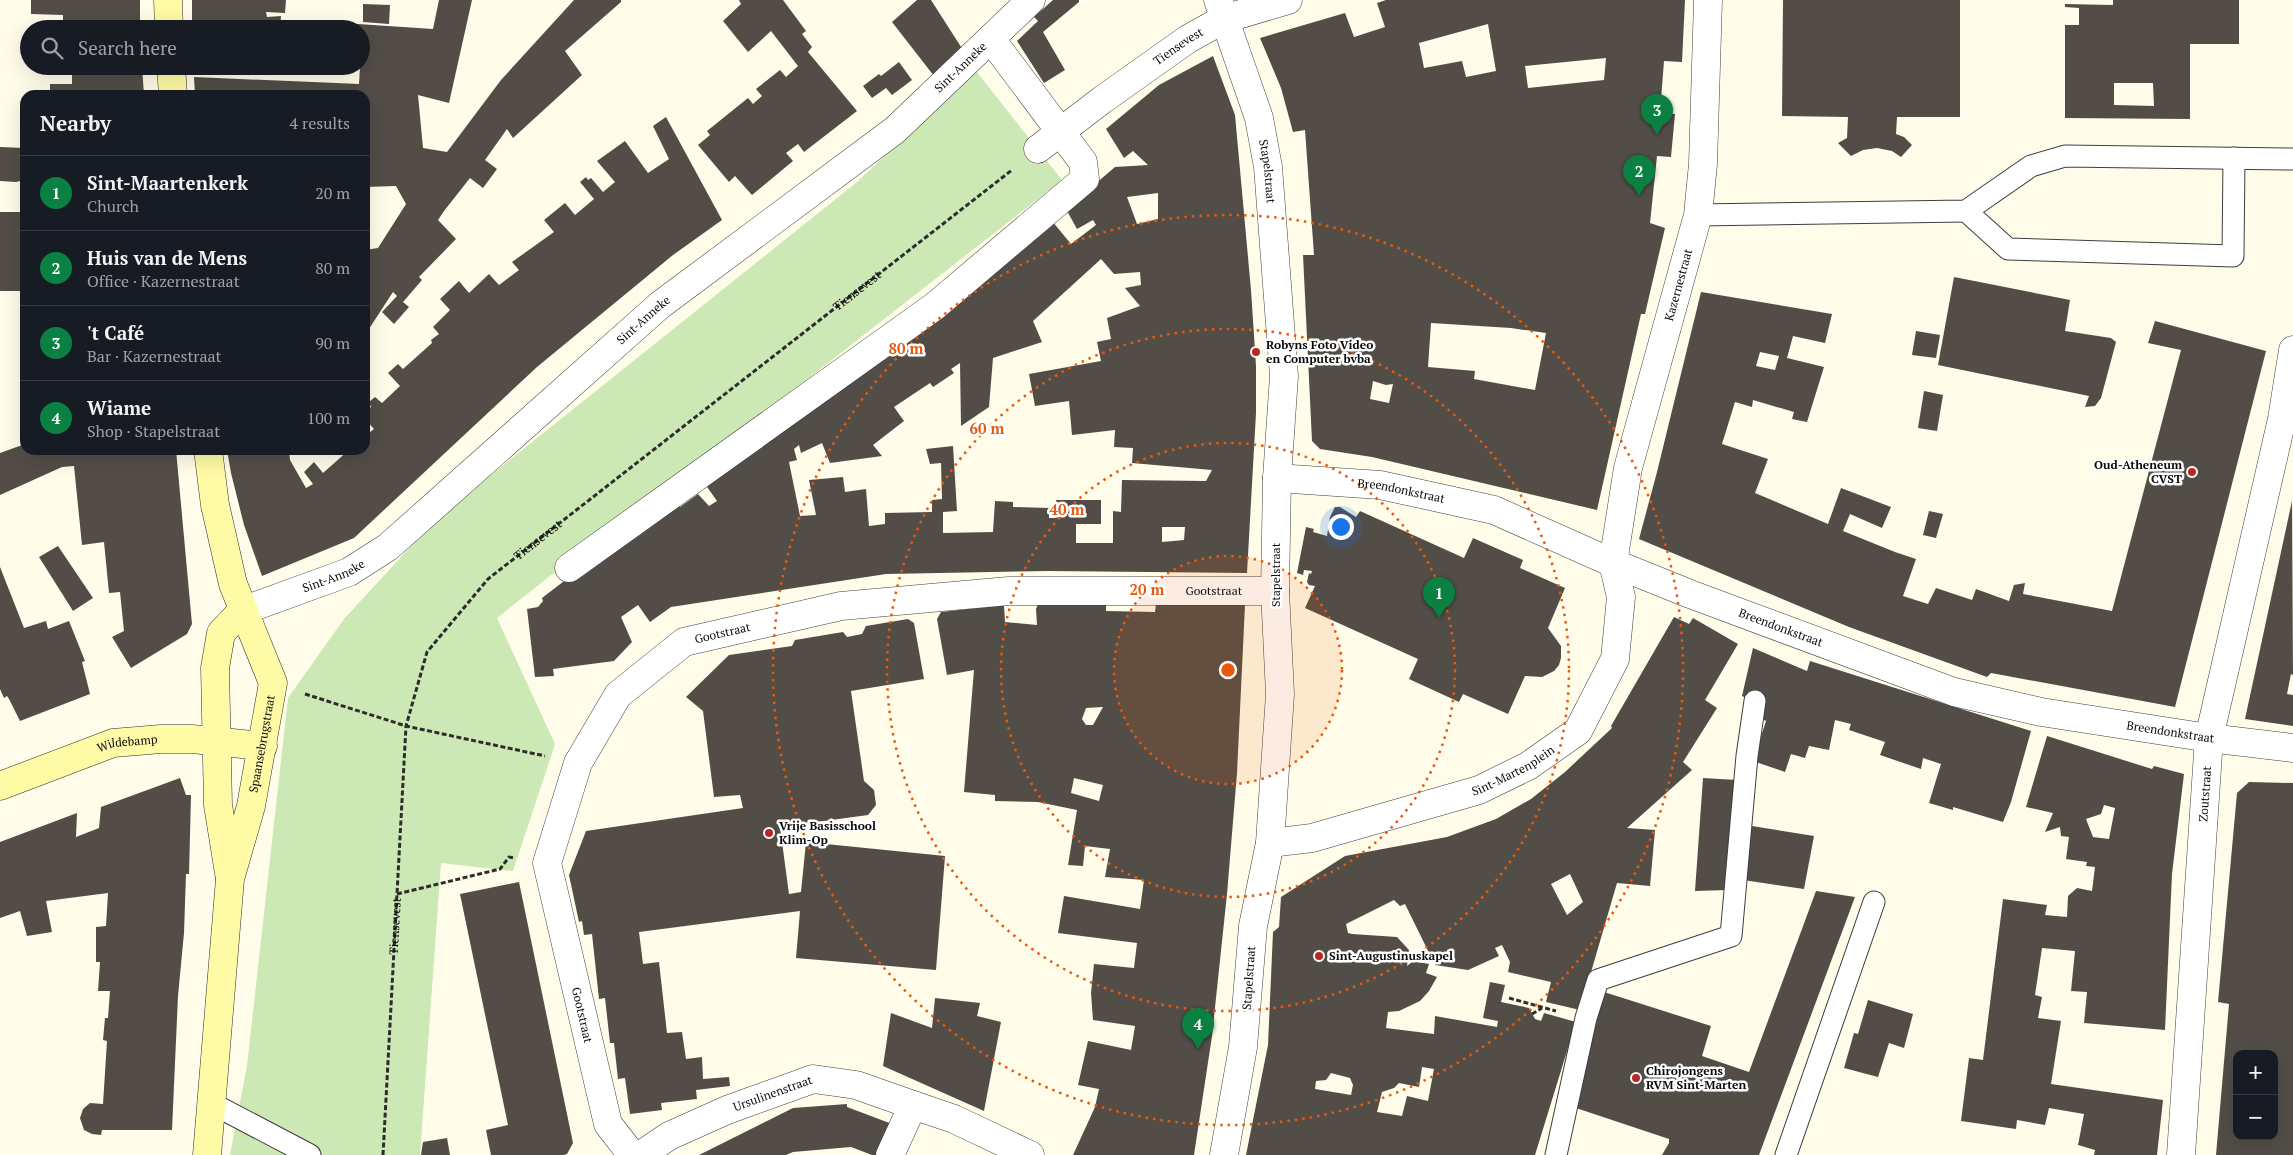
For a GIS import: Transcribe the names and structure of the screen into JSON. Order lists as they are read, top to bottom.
{
  "streets": {
    "street": [
      "Tiensevest",
      "Sint-Anneke",
      "Stapelstraat",
      "Kazernestraat",
      "Breendonkstraat",
      "Gootstraat",
      "Spaansebrugstraat",
      "Wildebamp",
      "Sint-Martenplein",
      "Zoutstraat",
      "Ursulinenstraat"
    ]
  },
  "crossings": [
    ["Tiensevest", "Stapelstraat"],
    ["Sint-Anneke", "Spaansebrugstraat"],
    ["Stapelstraat", "Breendonkstraat"],
    ["Stapelstraat", "Gootstraat"],
    ["Stapelstraat", "Sint-Martenplein"],
    ["Kazernestraat", "Breendonkstraat"],
    ["Kazernestraat", "Sint-Martenplein"],
    ["Breendonkstraat", "Sint-Martenplein"],
    ["Breendonkstraat", "Zoutstraat"],
    ["Spaansebrugstraat", "Wildebamp"]
  ],
  "places": [
    "Robyns Foto Video en Computer bvba",
    "Oud-Atheneum CVST",
    "Vrije Basisschool Klim-Op",
    "Sint-Augustinuskapel",
    "Chirojongens RVM Sint-Marten"
  ],
  "page": {
    "search": "Search here",
    "heading": ["Nearby", "4 results"],
    "pins": [
      "3",
      "2",
      "1",
      "4"
    ],
    "list": [
      {
        "mark": "1",
        "name": "Sint-Maartenkerk",
        "note": "Church",
        "value": "20 m"
      },
      {
        "mark": "2",
        "name": "Huis van de Mens",
        "note": "Office · Kazernestraat",
        "value": "80 m"
      },
      {
        "mark": "3",
        "name": "'t Café",
        "note": "Bar · Kazernestraat",
        "value": "90 m"
      },
      {
        "mark": "4",
        "name": "Wiame",
        "note": "Shop · Stapelstraat",
        "value": "100 m"
      }
    ],
    "map_buttons": ["+", "−"]
  },
  "rings": [
    "80 m",
    "60 m",
    "40 m",
    "20 m"
  ]
}
